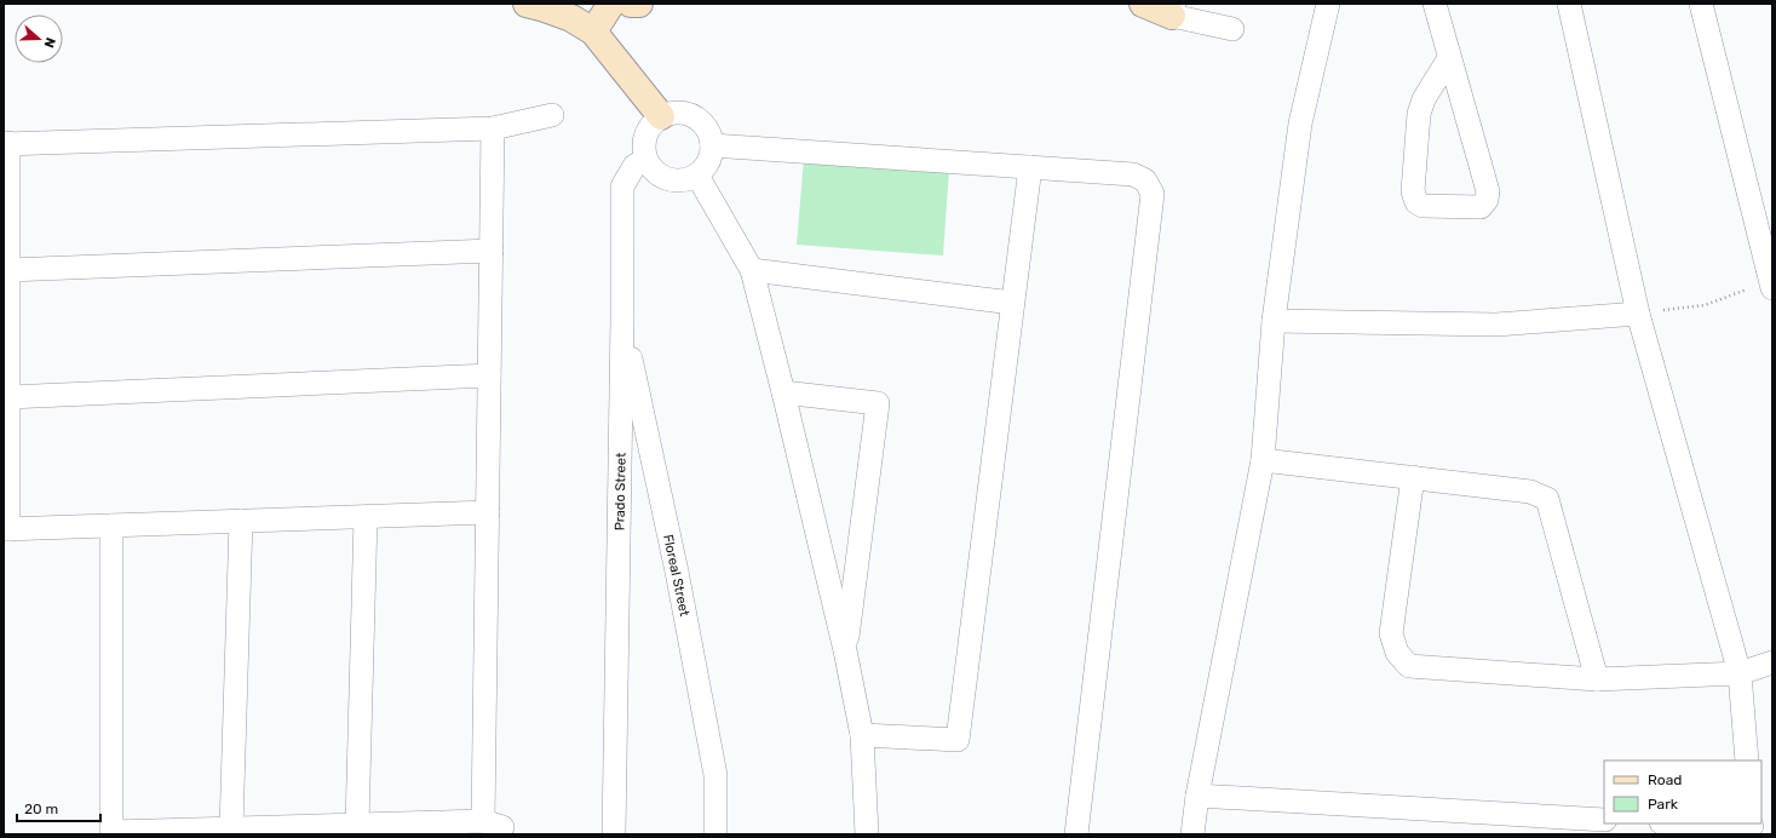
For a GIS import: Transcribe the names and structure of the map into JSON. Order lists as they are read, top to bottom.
{
  "streets": {
    "street": ["Prado Street", "Floreal Street"]
  },
  "crossings": [
    ["Prado Street", "Floreal Street"]
  ],
  "legend": ["Road", "Park"],
  "scale_bar": "20 m",
  "north": "right"
}
